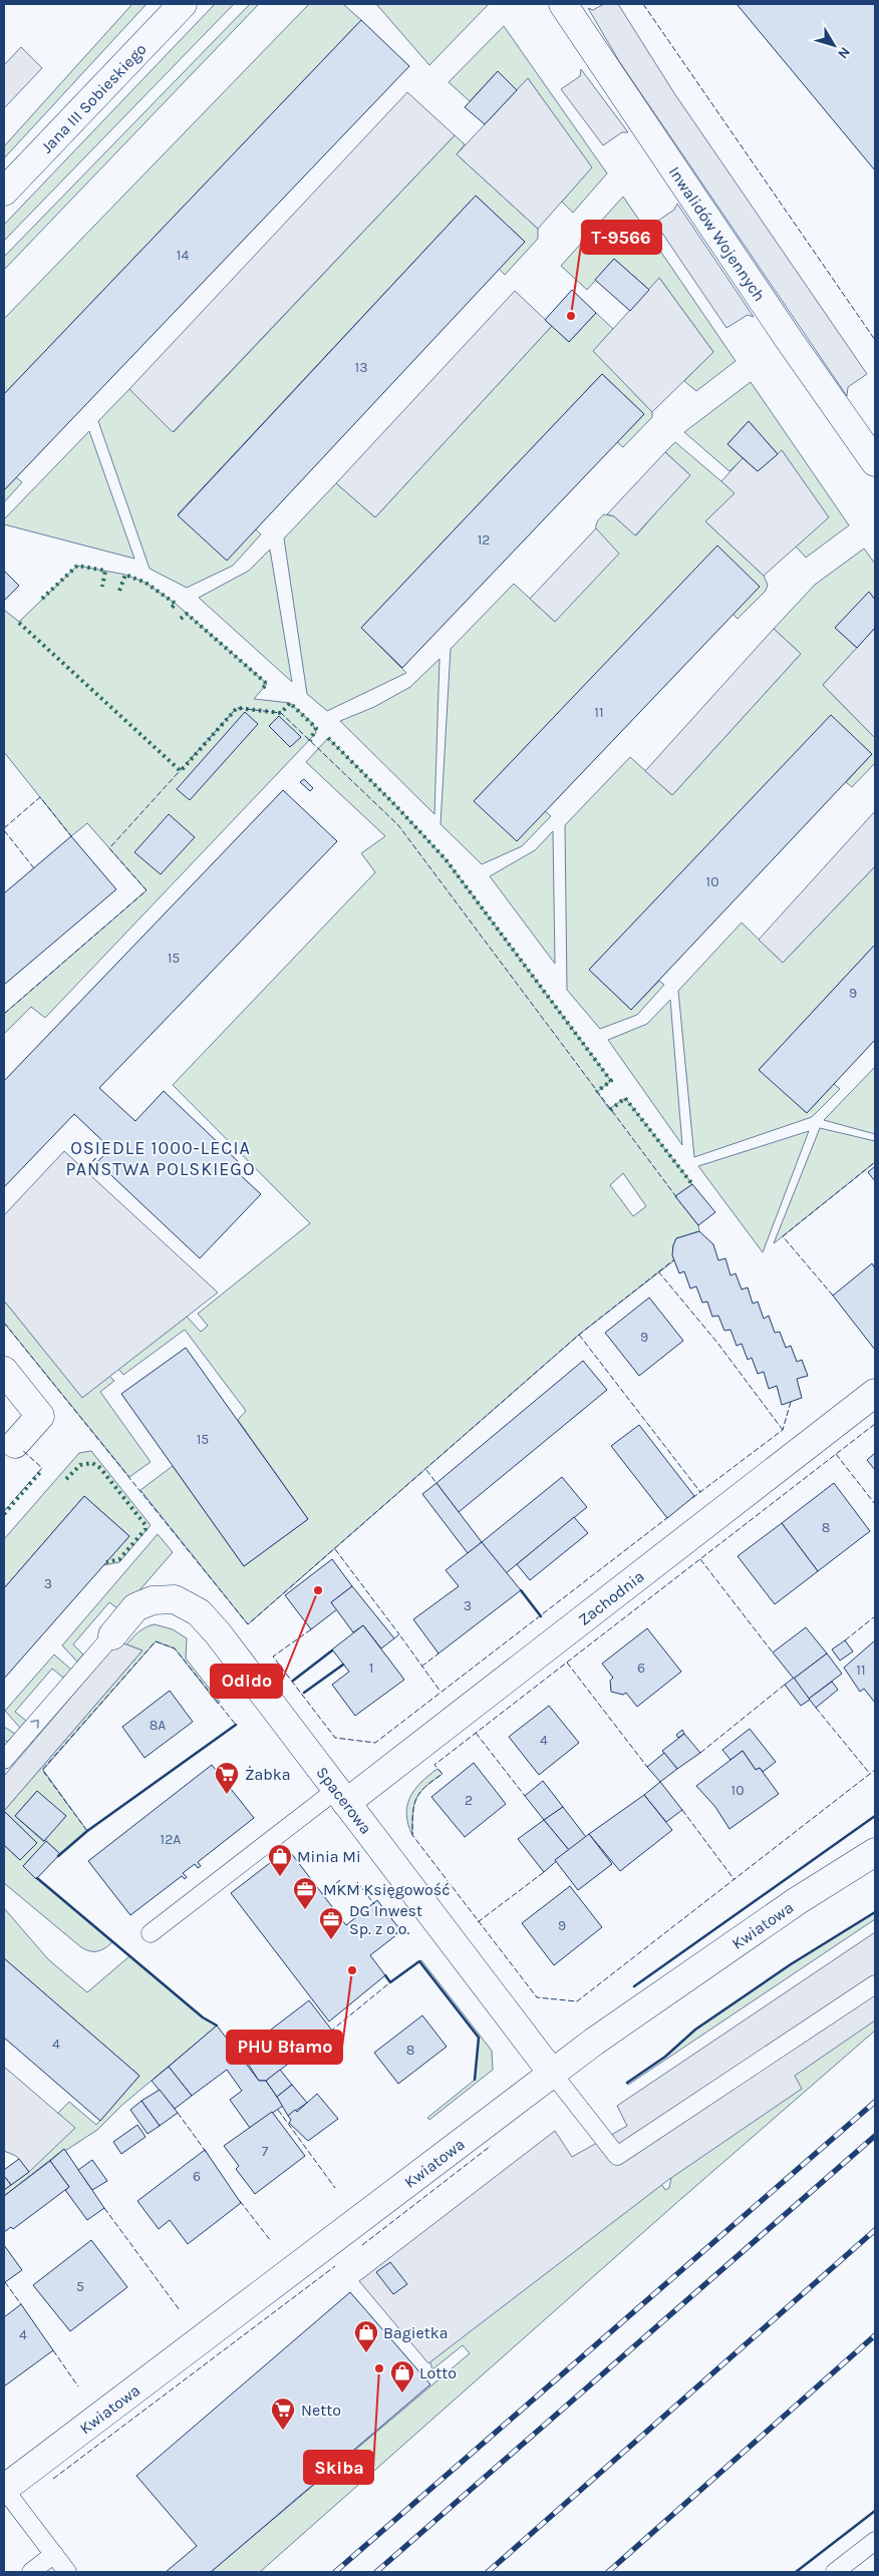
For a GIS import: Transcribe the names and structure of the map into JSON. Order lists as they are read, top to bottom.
{
  "streets": {
    "street": [
      "Jana III Sobieskiego",
      "Inwalidów Wojennych",
      "Zachodnia",
      "Spacerowa",
      "Kwiatowa"
    ]
  },
  "crossings": [
    ["Zachodnia", "Spacerowa"],
    ["Spacerowa", "Kwiatowa"]
  ],
  "districts": ["OSIEDLE 1000-LECIA PAŃSTWA POLSKIEGO"],
  "places": {
    "other": [
      "T-9566",
      "Odido",
      "PHU Błamo",
      "Skiba"
    ],
    "supermarket": ["Żabka", "Netto"],
    "shop": ["Minia Mi", "Bagietka", "Lotto"],
    "office": ["MKM Księgowość", "DG Inwest Sp. z o.o."]
  },
  "house_numbers": [
    "14",
    "13",
    "12",
    "11",
    "10",
    "15",
    "9",
    "9",
    "15",
    "8",
    "3",
    "3",
    "1",
    "6",
    "11",
    "8A",
    "4",
    "10",
    "2",
    "12A",
    "9",
    "4",
    "8",
    "7",
    "6",
    "5",
    "4"
  ],
  "north": "bottom right"
}
